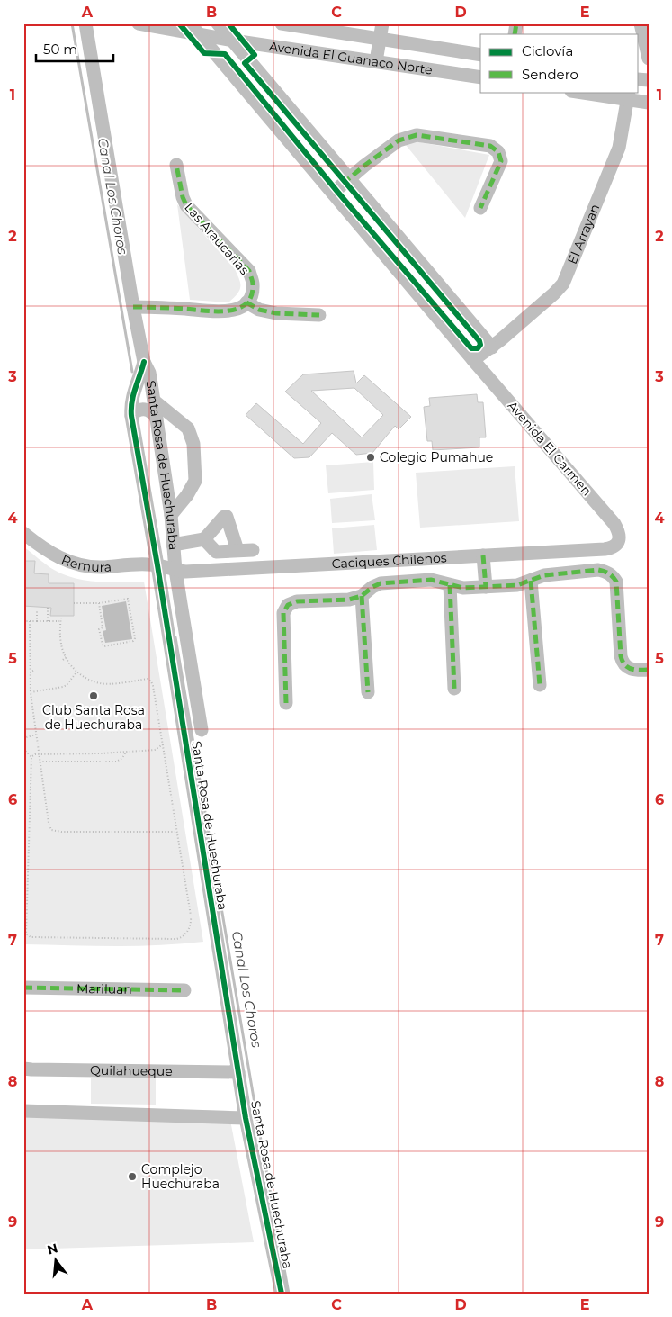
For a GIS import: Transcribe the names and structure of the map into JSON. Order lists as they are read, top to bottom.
{
  "streets": {
    "street": [
      "Avenida El Guanaco Norte",
      "El Arrayan",
      "Las Araucarias",
      "Avenida El Carmen",
      "Santa Rosa de Huechuraba",
      "Remura",
      "Caciques Chilenos",
      "Mariluan",
      "Quilahueque"
    ]
  },
  "crossings": [
    ["Avenida El Guanaco Norte", "Avenida El Carmen"],
    ["Avenida El Carmen", "Caciques Chilenos"],
    ["Santa Rosa de Huechuraba", "Remura"],
    ["Santa Rosa de Huechuraba", "Caciques Chilenos"],
    ["Santa Rosa de Huechuraba", "Quilahueque"],
    ["Remura", "Caciques Chilenos"]
  ],
  "water": ["Canal Los Choros"],
  "places": ["Colegio Pumahue", "Club Santa Rosa de Huechuraba", "Complejo Huechuraba"],
  "legend": ["Ciclovía", "Sendero"],
  "scale_bar": "50 m",
  "north": "top",
  "grid": {
    "columns": [
      "A",
      "B",
      "C",
      "D",
      "E"
    ],
    "rows": [
      "1",
      "2",
      "3",
      "4",
      "5",
      "6",
      "7",
      "8",
      "9"
    ]
  }
}
